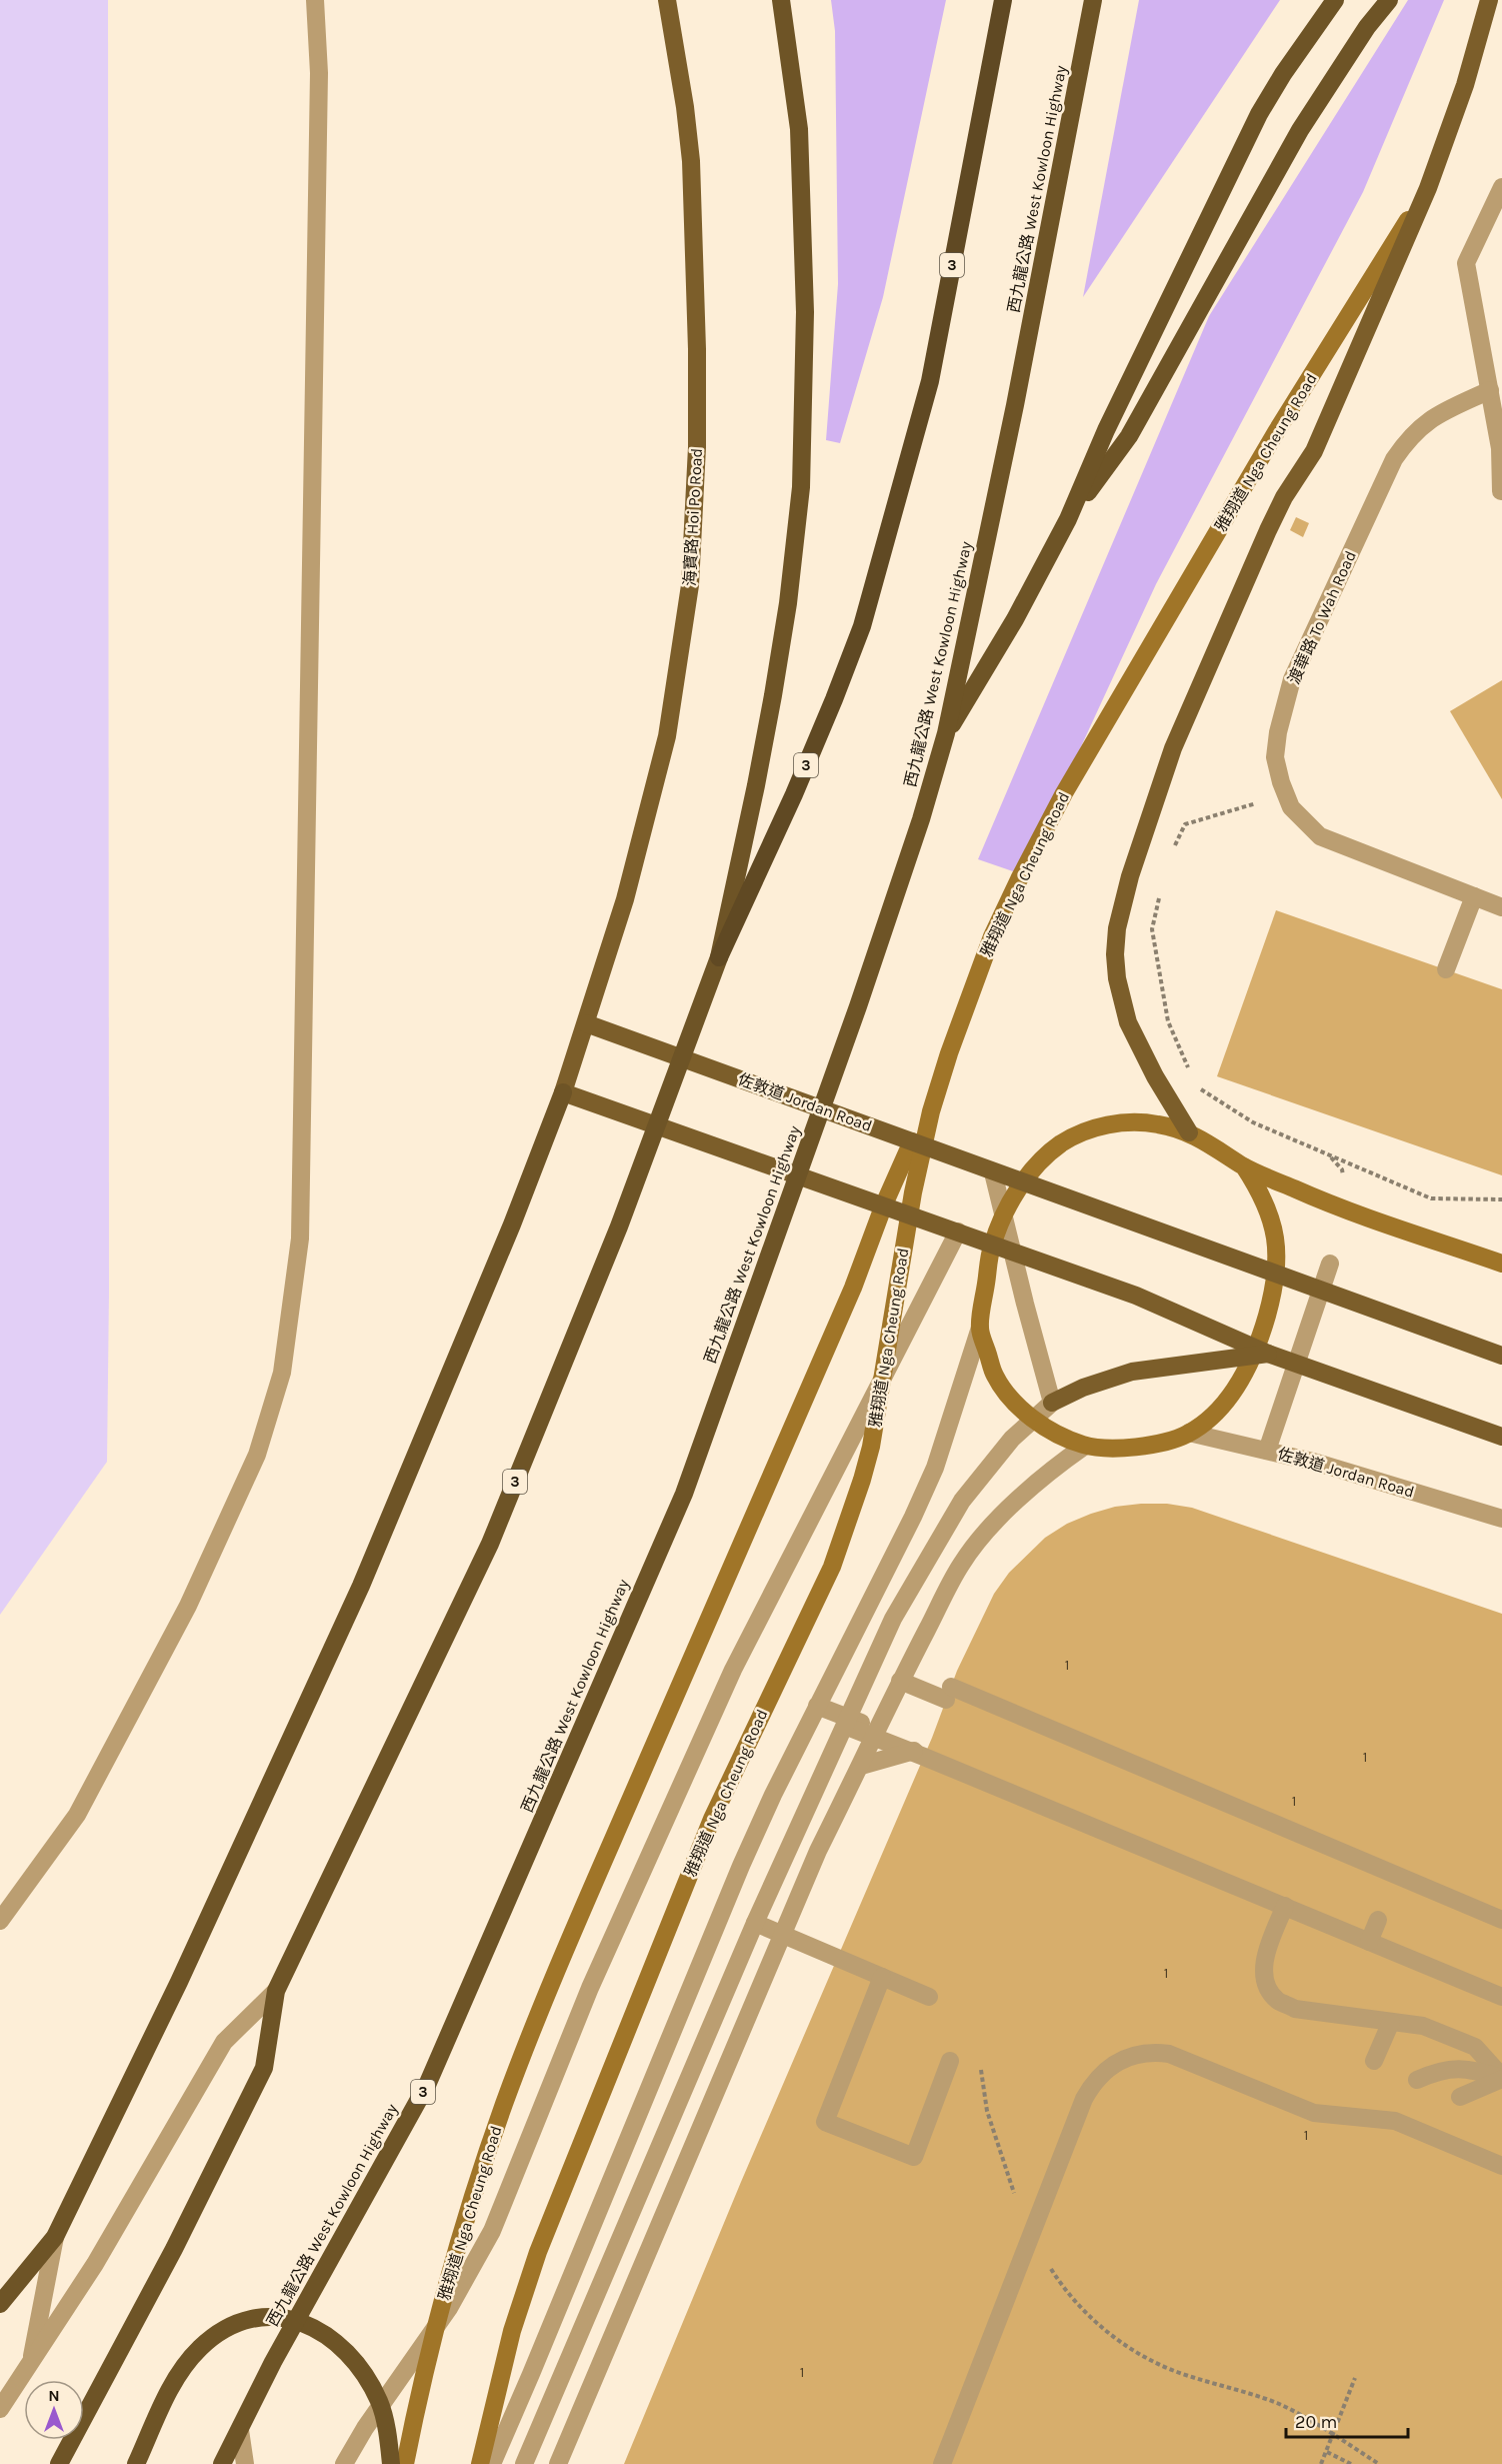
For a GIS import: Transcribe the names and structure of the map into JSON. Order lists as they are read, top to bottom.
{
  "streets": {
    "highway": ["西九龍公路 West Kowloon Highway", "3"],
    "main road": ["雅翔道 Nga Cheung Road", "海寶路 Hoi Po Road", "佐敦道 Jordan Road"],
    "street": ["渡華路 To Wah Road"]
  },
  "crossings": [
    ["西九龍公路 West Kowloon Highway", "3"],
    ["雅翔道 Nga Cheung Road", "佐敦道 Jordan Road"],
    ["海寶路 Hoi Po Road", "佐敦道 Jordan Road"]
  ],
  "house_numbers": [
    "1",
    "1",
    "1",
    "1",
    "1",
    "1"
  ],
  "scale_bar": "20 m",
  "north": "top"
}
